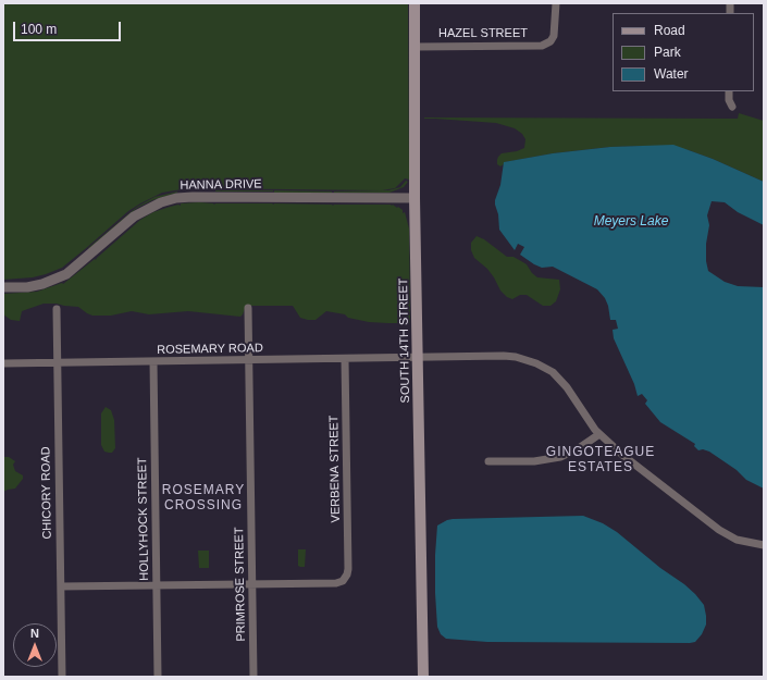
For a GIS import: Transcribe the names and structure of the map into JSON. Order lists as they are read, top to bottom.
{
  "streets": {
    "main road": ["SOUTH 14TH STREET"],
    "street": [
      "HAZEL STREET",
      "HANNA DRIVE",
      "ROSEMARY ROAD",
      "VERBENA STREET",
      "CHICORY ROAD",
      "HOLLYHOCK STREET",
      "PRIMROSE STREET"
    ]
  },
  "crossings": [
    ["HAZEL STREET", "SOUTH 14TH STREET"],
    ["HANNA DRIVE", "SOUTH 14TH STREET"],
    ["SOUTH 14TH STREET", "ROSEMARY ROAD"],
    ["ROSEMARY ROAD", "VERBENA STREET"],
    ["ROSEMARY ROAD", "CHICORY ROAD"],
    ["ROSEMARY ROAD", "HOLLYHOCK STREET"],
    ["ROSEMARY ROAD", "PRIMROSE STREET"],
    ["VERBENA STREET", "PRIMROSE STREET"]
  ],
  "districts": ["GINGOTEAGUE ESTATES", "ROSEMARY CROSSING"],
  "water": ["Meyers Lake"],
  "legend": ["Road", "Park", "Water"],
  "scale_bar": "100 m",
  "north": "top"
}
